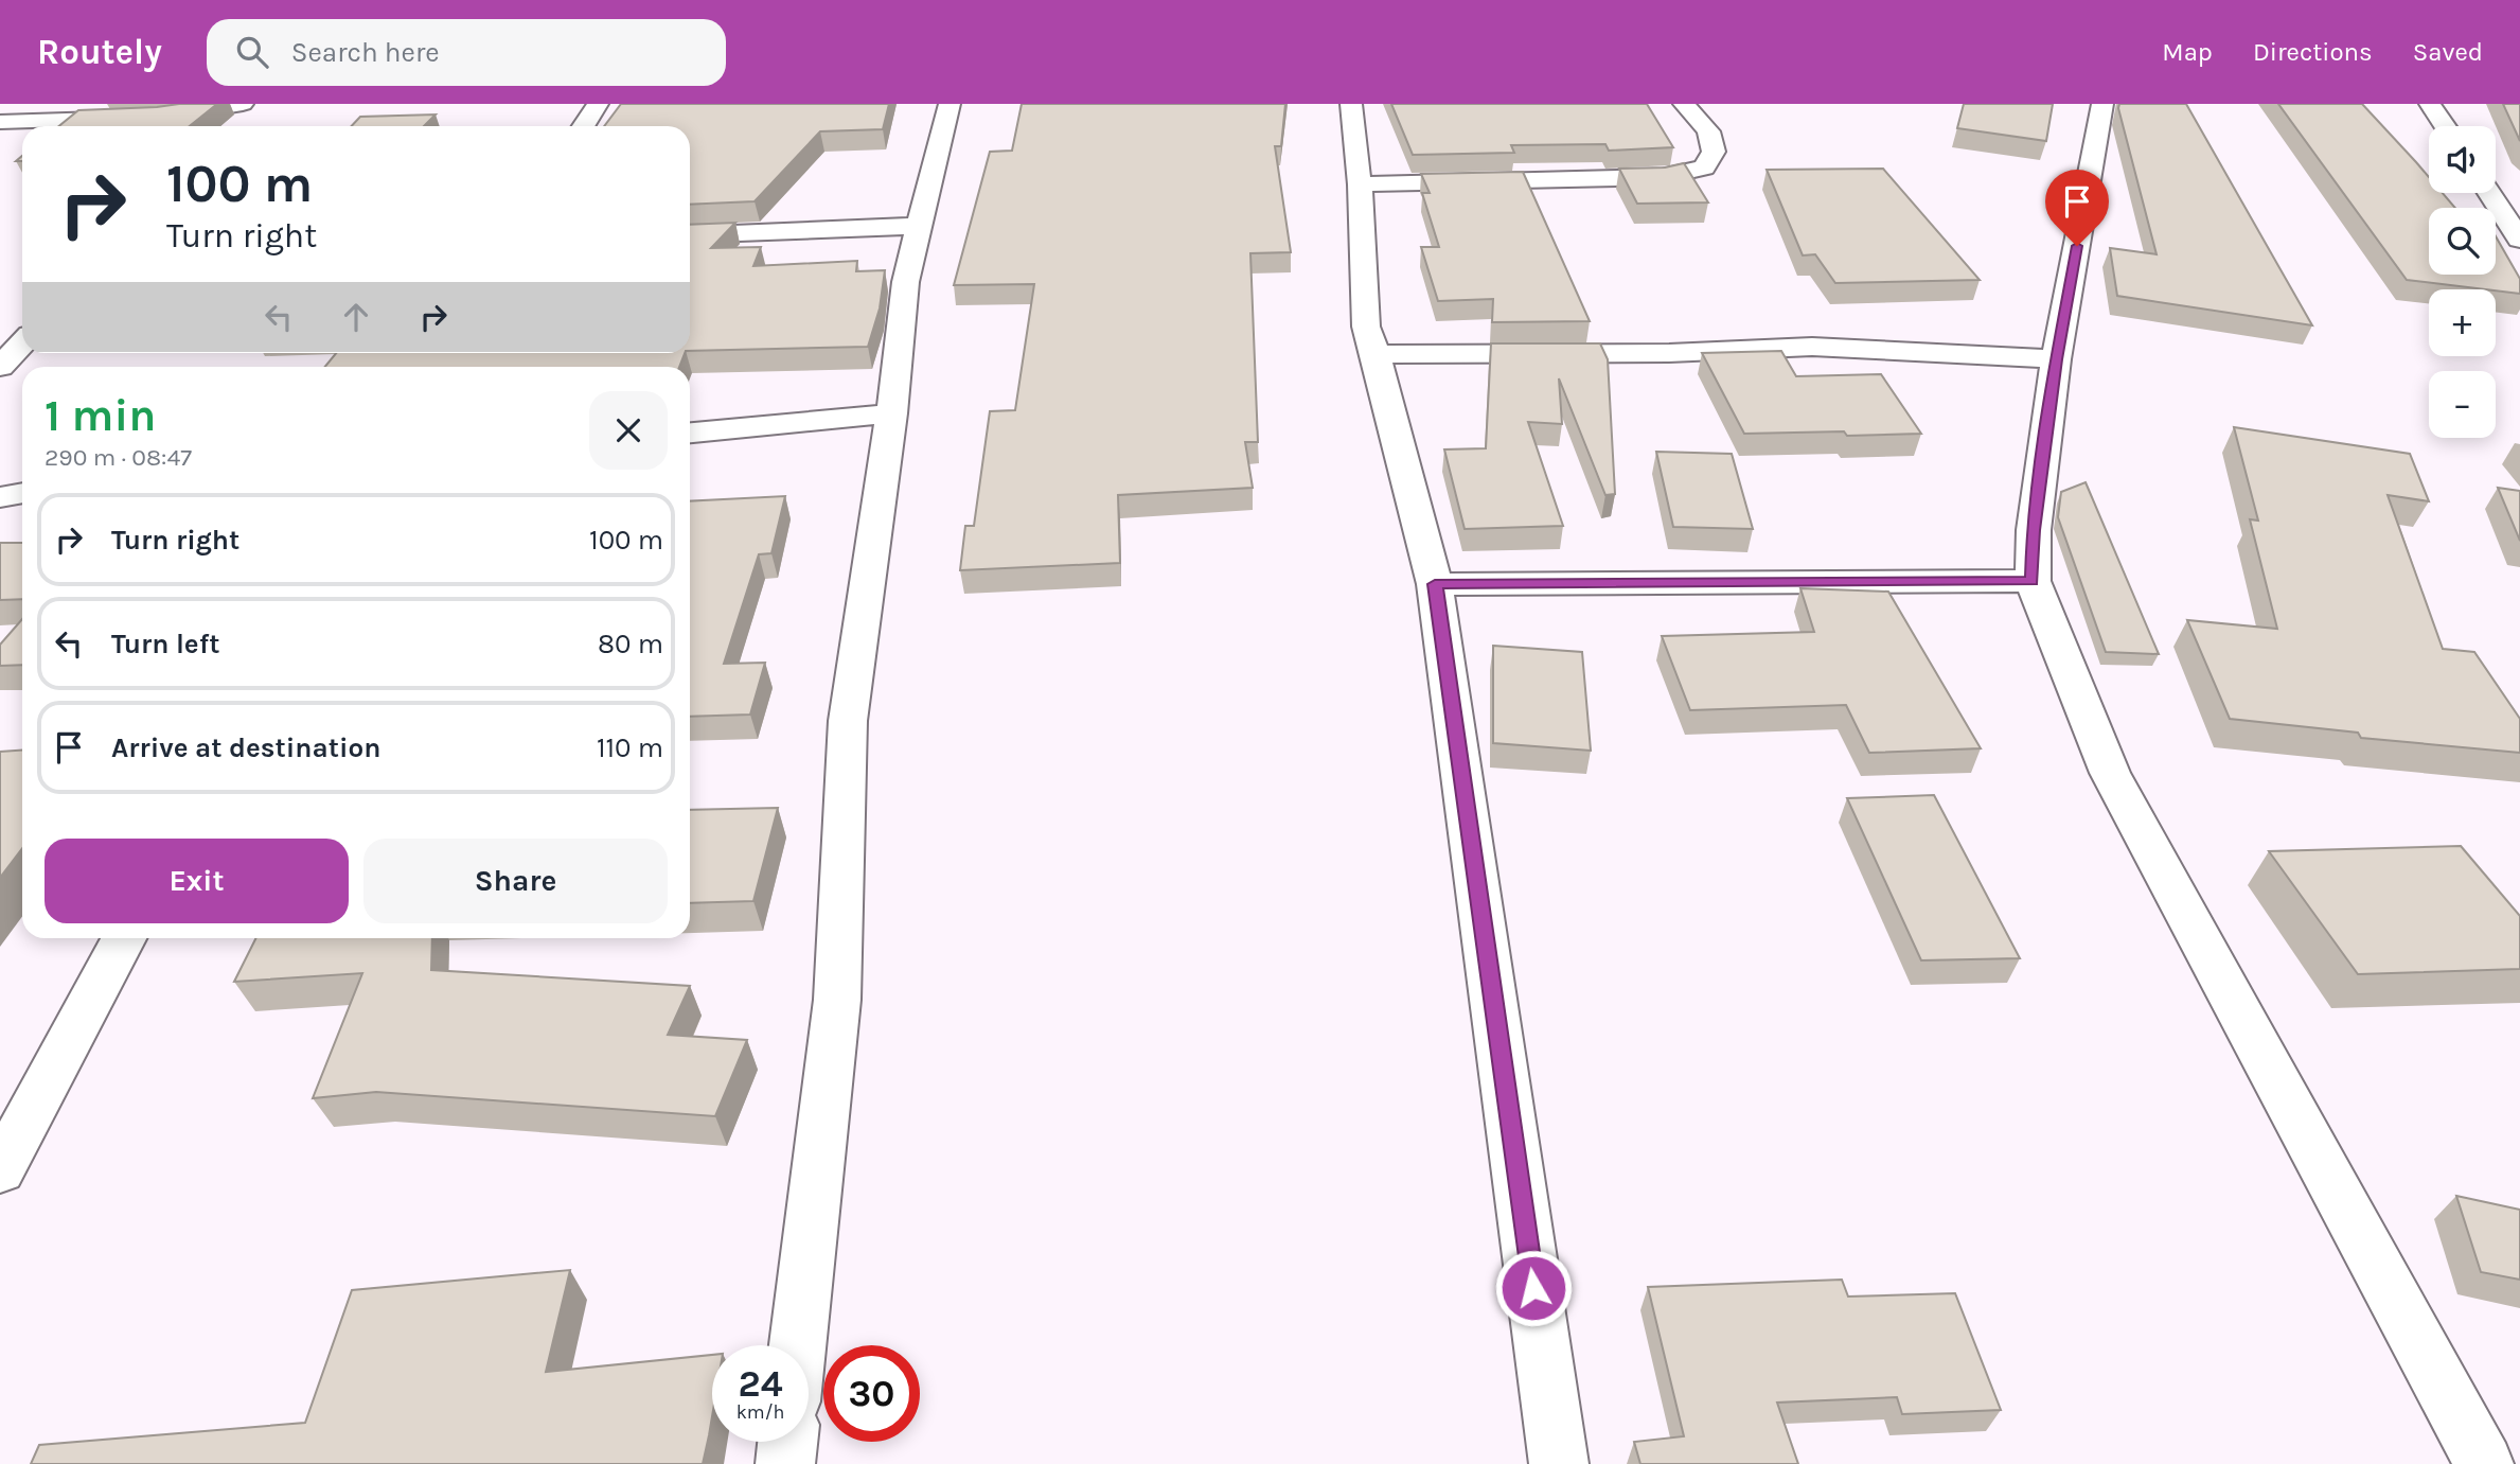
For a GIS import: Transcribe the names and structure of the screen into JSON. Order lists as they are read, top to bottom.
{
  "page": {
    "header": "Routely",
    "search": "Search here",
    "nav": ["Map", "Directions", "Saved"],
    "map_buttons": ["+", "−"],
    "turn": ["100 m", "Turn right"],
    "heading": ["1 min", "290 m · 08:47"],
    "list": [
      {
        "name": "Turn right",
        "value": "100 m"
      },
      {
        "name": "Turn left",
        "value": "80 m"
      },
      {
        "name": "Arrive at destination",
        "value": "110 m"
      }
    ],
    "buttons": ["Exit", "Share"],
    "speed": "24 km/h",
    "limit": "30"
  }
}
